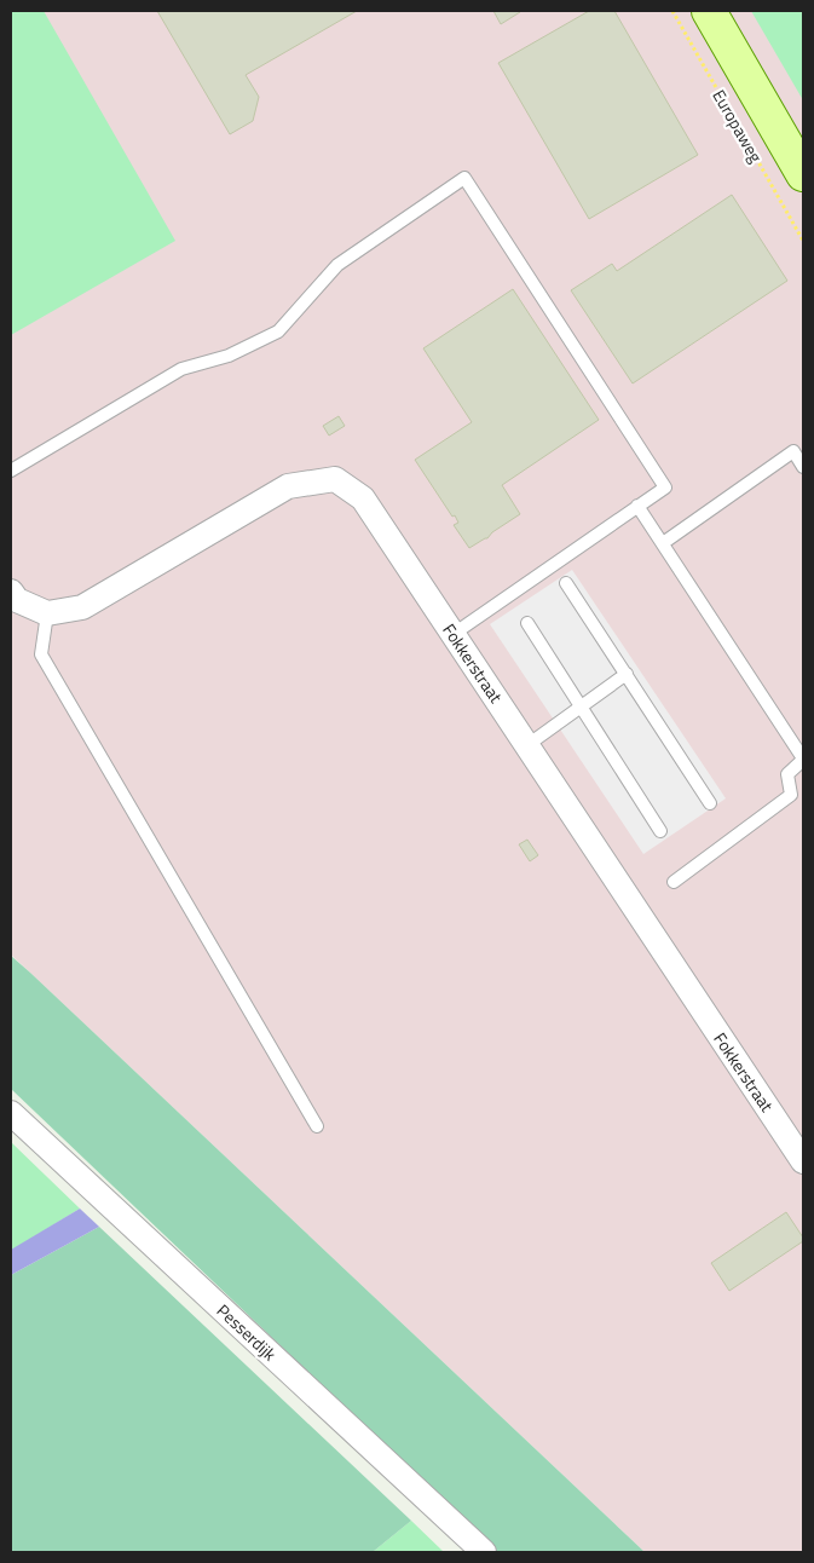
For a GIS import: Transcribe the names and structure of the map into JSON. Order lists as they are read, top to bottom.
{
  "streets": {
    "main road": ["Europaweg"],
    "street": ["Fokkerstraat", "Pesserdijk"]
  }
}
